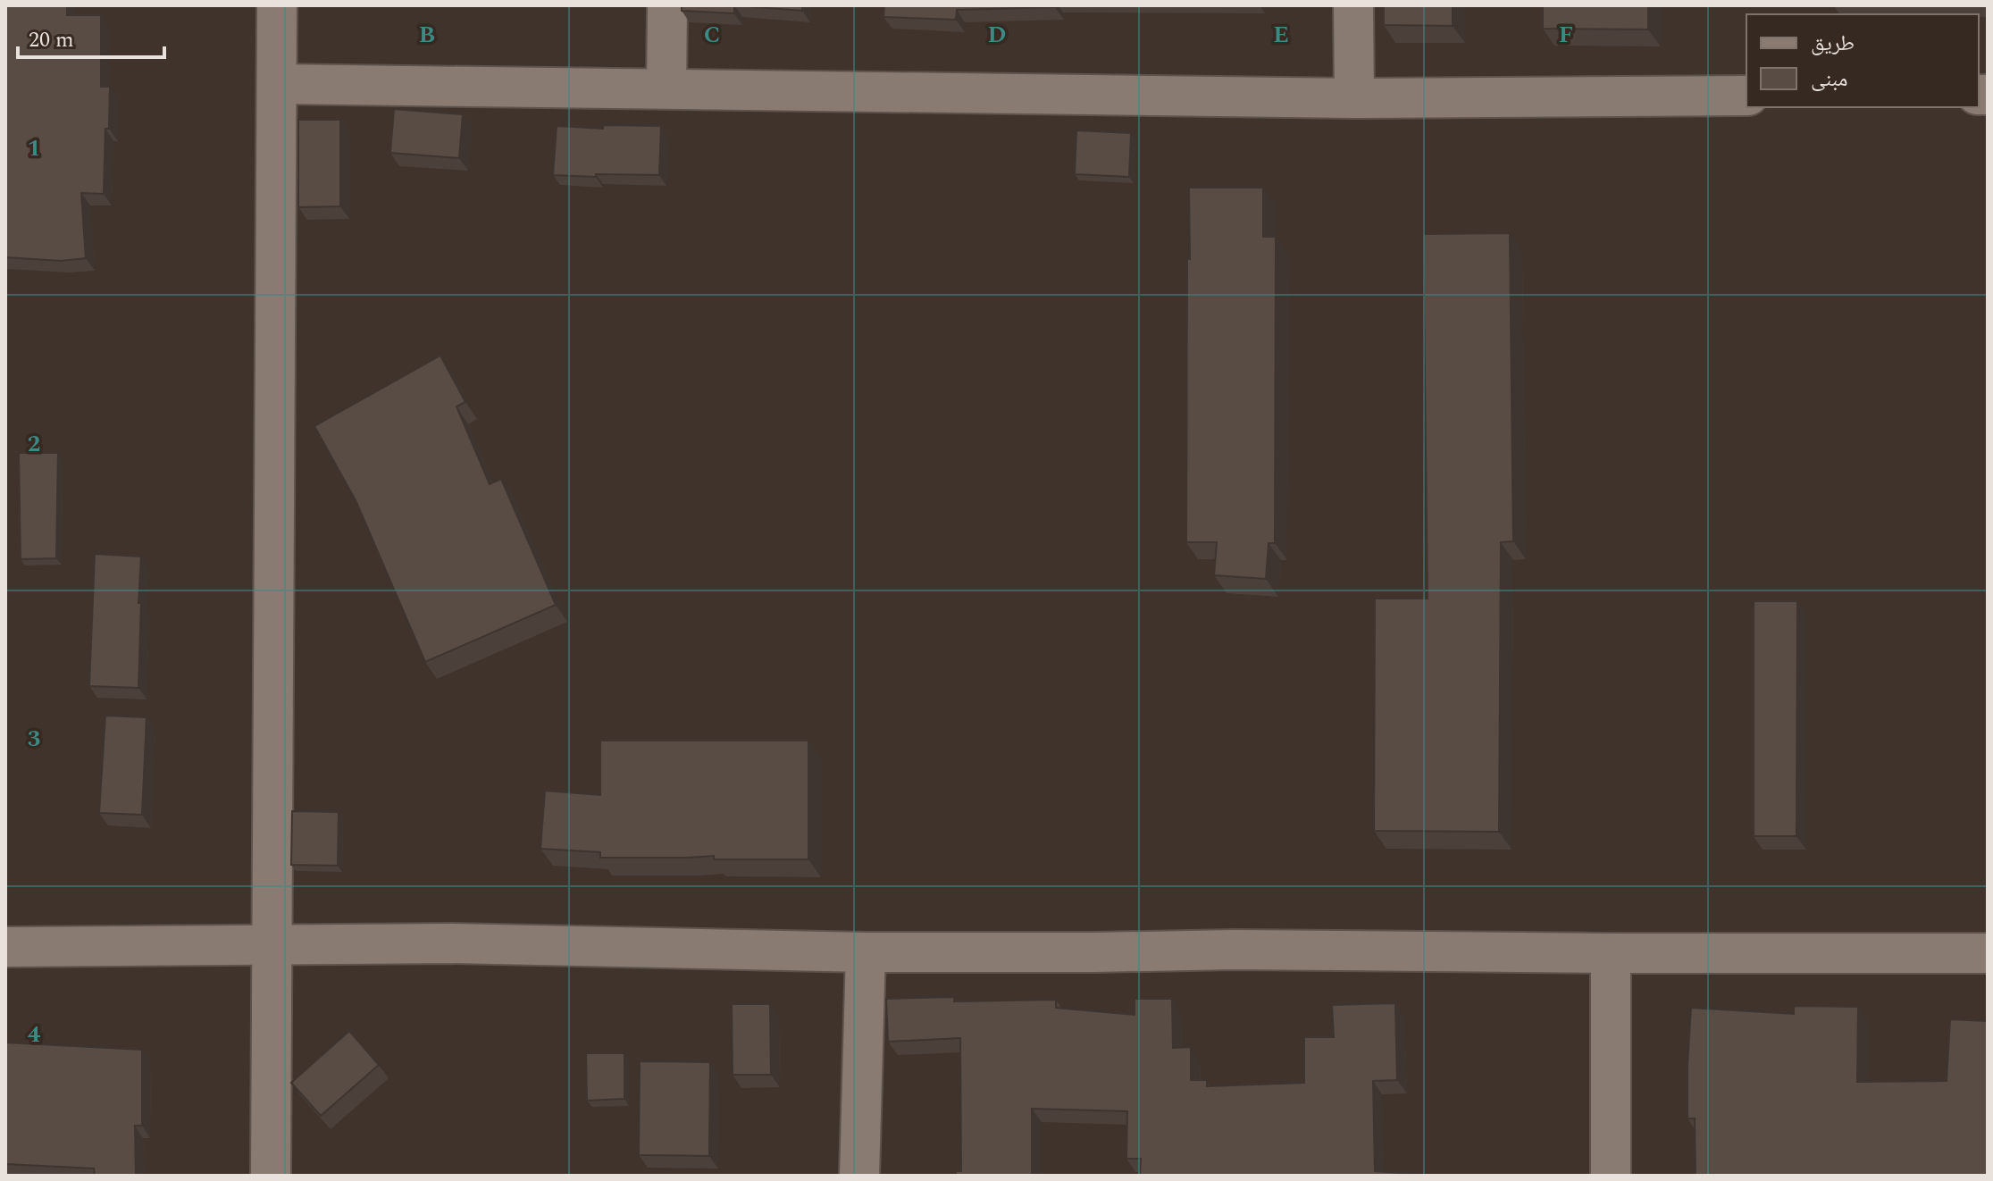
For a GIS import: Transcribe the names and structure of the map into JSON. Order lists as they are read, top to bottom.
{
  "legend": ["طريق", "مبنى"],
  "scale_bar": "20 m",
  "grid": {
    "columns": [
      "B",
      "C",
      "D",
      "E",
      "F"
    ],
    "rows": [
      "1",
      "2",
      "3",
      "4"
    ]
  }
}
